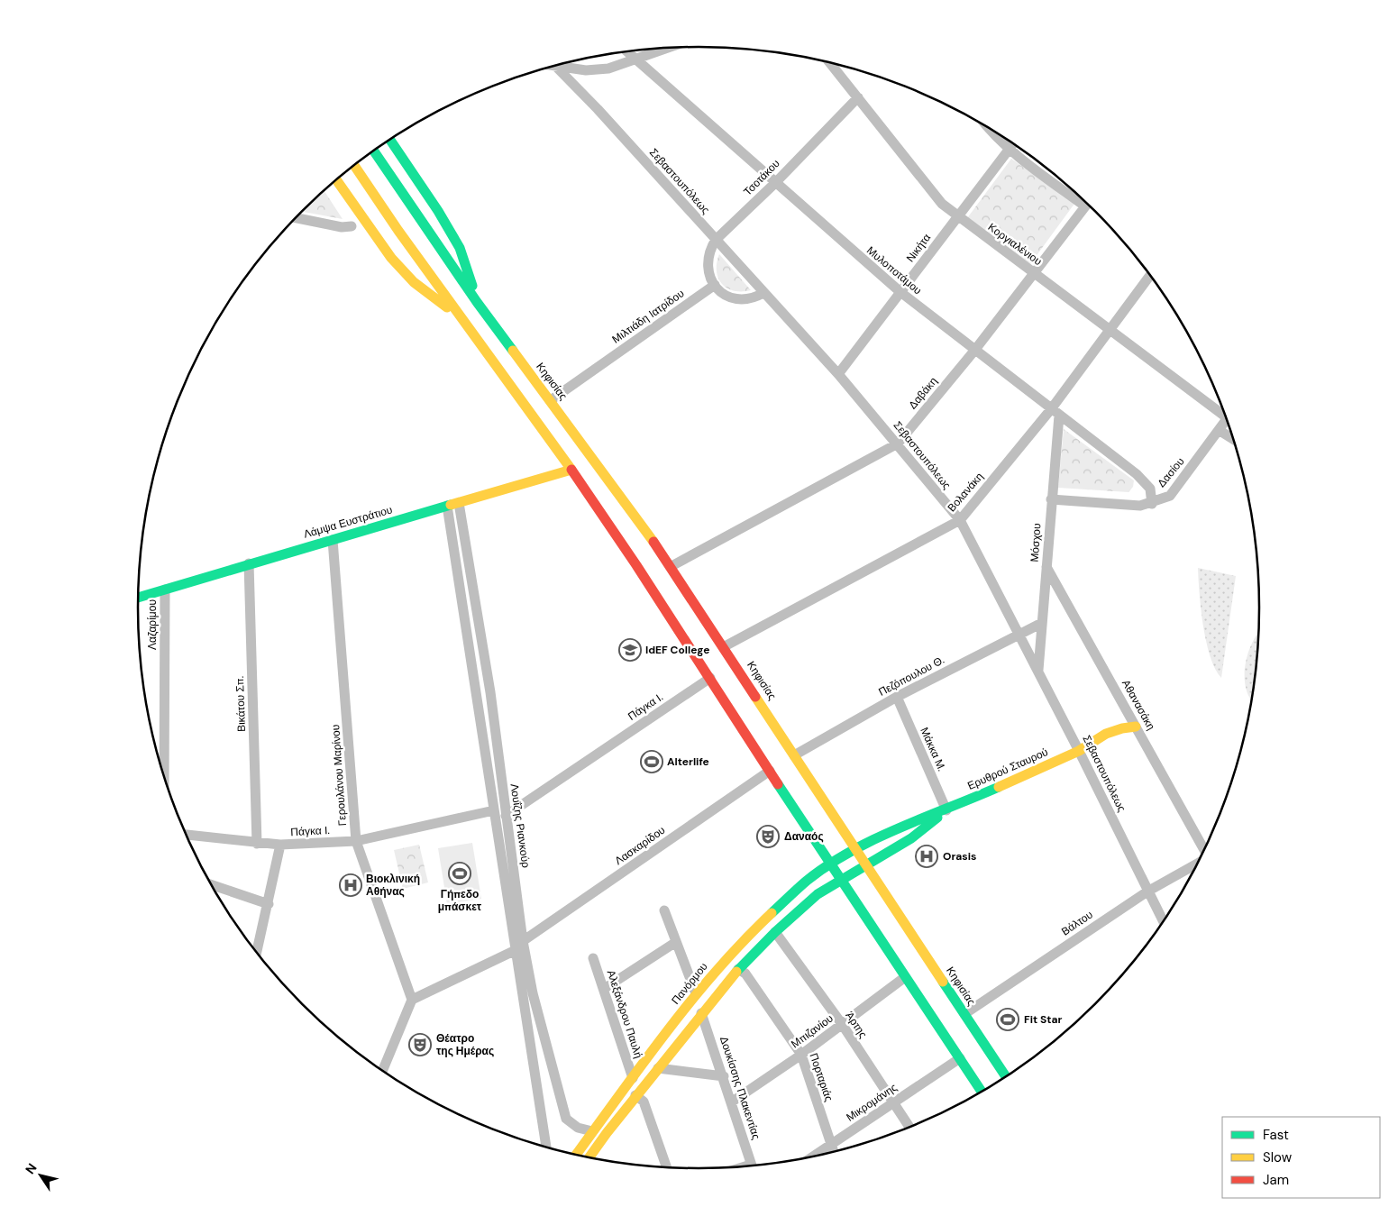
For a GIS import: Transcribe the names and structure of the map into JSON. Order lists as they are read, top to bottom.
{
  "streets": {
    "main road": [
      "Κηφισίας",
      "Λάμψα Ευστράτιου",
      "Ερυθρού Σταυρού",
      "Πανόρμου"
    ],
    "street": [
      "Τσοτάκου",
      "Σεβαστουπόλεως",
      "Κοργιαλένιου",
      "Νικήτα",
      "Μυλοποτάμου",
      "Μιλτιάδη Ιατρίδου",
      "Δαβάκη",
      "Δασίου",
      "Βολανάκη",
      "Μόσχου",
      "Λαζαρίμου",
      "Πεζόπουλου Θ.",
      "Βικάτου Σπ.",
      "Αθανασάκη",
      "Πάγκα Ι.",
      "Μάκκα Μ.",
      "Γερουλάνου Μαρίνου",
      "Λουΐζης Ριανκούρ",
      "Λασκαρίδου",
      "Βάλτου",
      "Αλεξάνδρου Παυλή",
      "Άρτης",
      "Μπιζανίου",
      "Πορταριάς",
      "Δουκίσσης Πλακεντίας",
      "Μικρομάνης"
    ]
  },
  "crossings": [
    ["Τσοτάκου", "Σεβαστουπόλεως"],
    ["Τσοτάκου", "Κοργιαλένιου"],
    ["Τσοτάκου", "Μυλοποτάμου"],
    ["Τσοτάκου", "Μιλτιάδη Ιατρίδου"],
    ["Σεβαστουπόλεως", "Νικήτα"],
    ["Σεβαστουπόλεως", "Δαβάκη"],
    ["Σεβαστουπόλεως", "Βολανάκη"],
    ["Σεβαστουπόλεως", "Μόσχου"],
    ["Σεβαστουπόλεως", "Πεζόπουλου Θ."],
    ["Σεβαστουπόλεως", "Ερυθρού Σταυρού"],
    ["Σεβαστουπόλεως", "Βάλτου"],
    ["Κοργιαλένιου", "Νικήτα"],
    ["Κοργιαλένιου", "Δαβάκη"],
    ["Κοργιαλένιου", "Βολανάκη"],
    ["Νικήτα", "Μυλοποτάμου"],
    ["Μυλοποτάμου", "Δαβάκη"],
    ["Μυλοποτάμου", "Δασίου"],
    ["Μυλοποτάμου", "Βολανάκη"],
    ["Μυλοποτάμου", "Μόσχου"],
    ["Μιλτιάδη Ιατρίδου", "Κηφισίας"],
    ["Κηφισίας", "Δαβάκη"],
    ["Κηφισίας", "Βολανάκη"],
    ["Κηφισίας", "Πεζόπουλου Θ."],
    ["Κηφισίας", "Ερυθρού Σταυρού"],
    ["Κηφισίας", "Βάλτου"],
    ["Κηφισίας", "Πανόρμου"],
    ["Δασίου", "Μόσχου"],
    ["Βολανάκη", "Μόσχου"],
    ["Λάμψα Ευστράτιου", "Λαζαρίμου"],
    ["Λάμψα Ευστράτιου", "Βικάτου Σπ."],
    ["Λάμψα Ευστράτιου", "Γερουλάνου Μαρίνου"],
    ["Λάμψα Ευστράτιου", "Λουΐζης Ριανκούρ"],
    ["Μόσχου", "Πεζόπουλου Θ."],
    ["Μόσχου", "Αθανασάκη"],
    ["Πεζόπουλου Θ.", "Μάκκα Μ."],
    ["Βικάτου Σπ.", "Πάγκα Ι."],
    ["Αθανασάκη", "Ερυθρού Σταυρού"],
    ["Πάγκα Ι.", "Γερουλάνου Μαρίνου"],
    ["Πάγκα Ι.", "Λουΐζης Ριανκούρ"],
    ["Μάκκα Μ.", "Ερυθρού Σταυρού"],
    ["Ερυθρού Σταυρού", "Πανόρμου"],
    ["Λουΐζης Ριανκούρ", "Λασκαρίδου"],
    ["Λουΐζης Ριανκούρ", "Πανόρμου"],
    ["Πανόρμου", "Αλεξάνδρου Παυλή"],
    ["Άρτης", "Μπιζανίου"],
    ["Άρτης", "Μικρομάνης"],
    ["Μπιζανίου", "Πορταριάς"],
    ["Μπιζανίου", "Δουκίσσης Πλακεντίας"],
    ["Πορταριάς", "Μικρομάνης"]
  ],
  "places": {
    "school or university": ["IdEF College"],
    "sports": ["Alterlife", "Γήπεδο μπάσκετ", "Fit Star"],
    "theatre": ["Δαναός", "Θέατρο της Ημέρας"],
    "hospital": ["Orasis", "Βιοκλινική Αθήνας"]
  },
  "legend": ["Fast", "Slow", "Jam"],
  "north": "top left"
}
